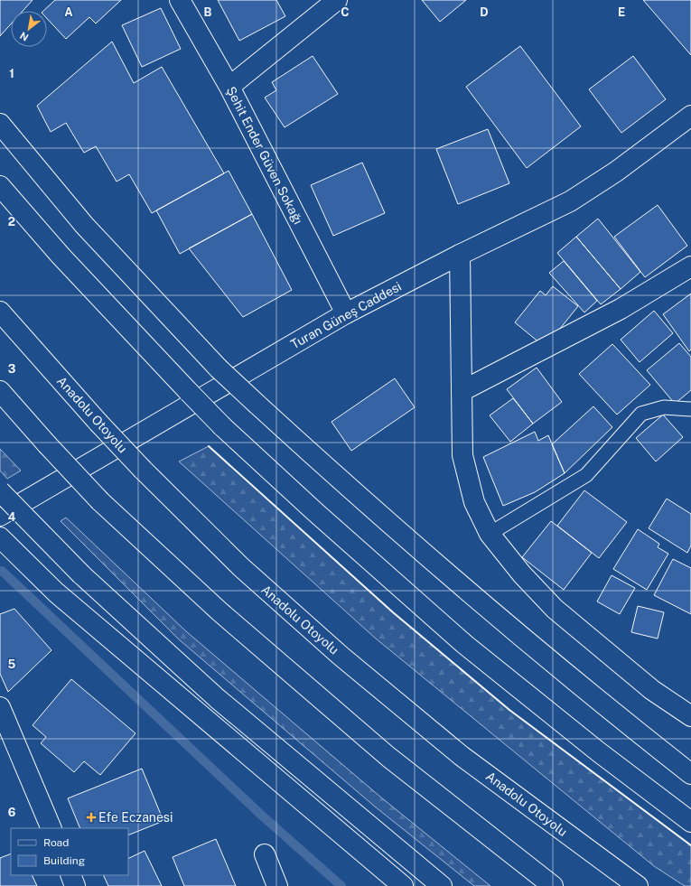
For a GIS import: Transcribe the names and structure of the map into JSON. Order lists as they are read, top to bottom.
{
  "streets": {
    "main road": ["Şehit Ender Güven Sokağı", "Turan Güneş Caddesi", "Anadolu Otoyolu"]
  },
  "crossings": [
    ["Şehit Ender Güven Sokağı", "Turan Güneş Caddesi"]
  ],
  "places": {
    "health": ["Efe Eczanesi"]
  },
  "legend": ["Road", "Building"],
  "north": "bottom left",
  "grid": {
    "columns": [
      "A",
      "B",
      "C",
      "D",
      "E"
    ],
    "rows": [
      "1",
      "2",
      "3",
      "4",
      "5",
      "6"
    ]
  }
}
